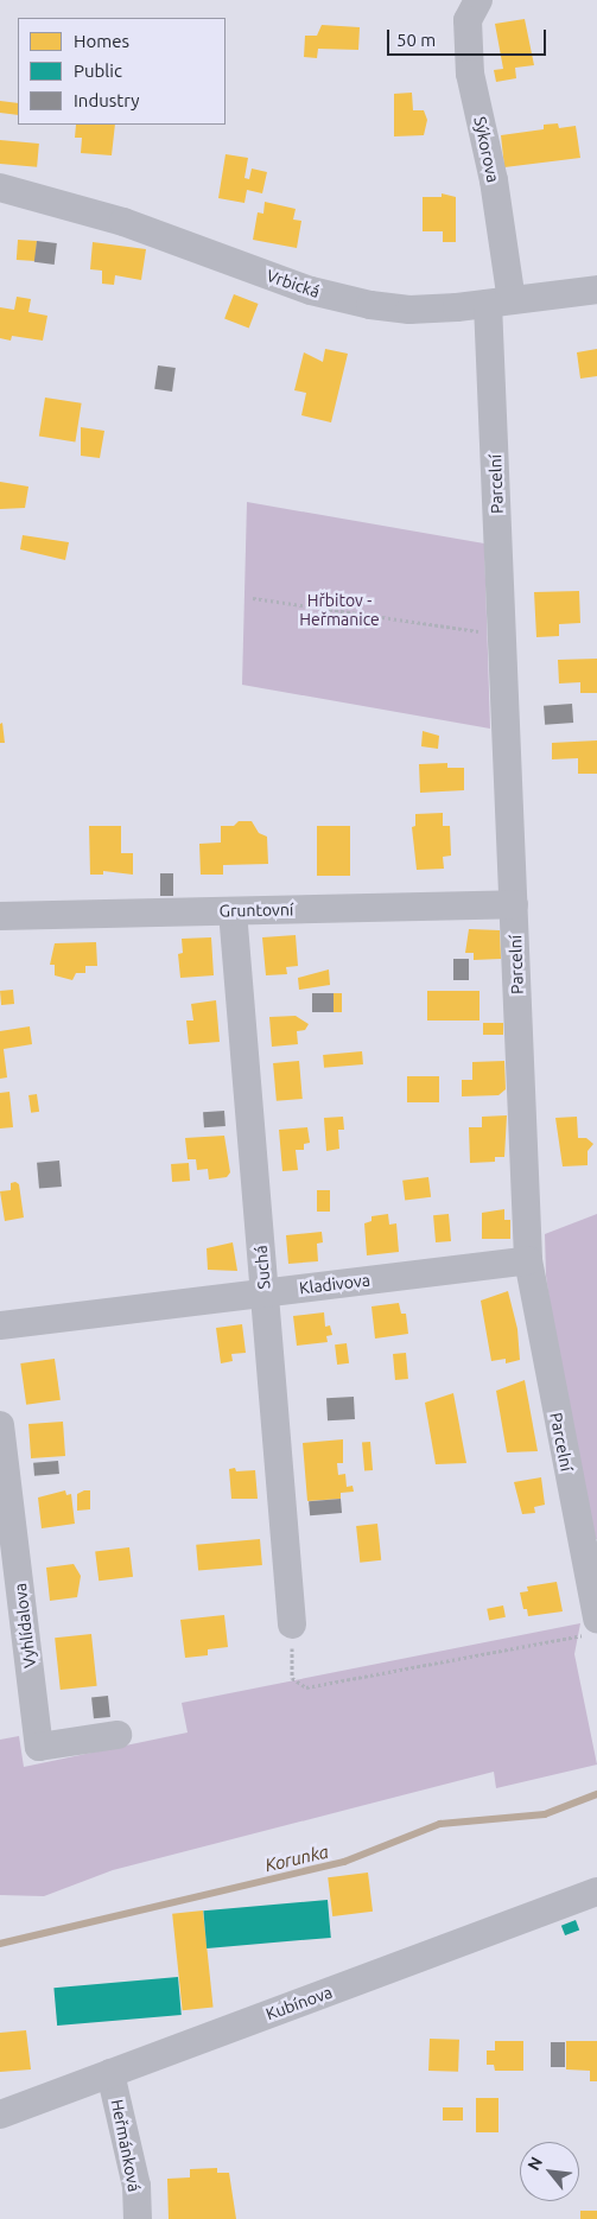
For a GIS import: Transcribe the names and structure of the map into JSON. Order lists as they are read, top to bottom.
{
  "streets": {
    "street": [
      "Sýkorova",
      "Vrbická",
      "Parcelní",
      "Gruntovní",
      "Suchá",
      "Kladivova",
      "Vyhlídalova",
      "Kubínova",
      "Heřmánková"
    ]
  },
  "crossings": [
    ["Sýkorova", "Vrbická"],
    ["Sýkorova", "Parcelní"],
    ["Vrbická", "Parcelní"],
    ["Parcelní", "Gruntovní"],
    ["Parcelní", "Kladivova"],
    ["Gruntovní", "Suchá"],
    ["Suchá", "Kladivova"],
    ["Kubínova", "Heřmánková"]
  ],
  "water": ["Korunka"],
  "parks": ["Hřbitov - Heřmanice"],
  "legend": ["Homes", "Public", "Industry"],
  "scale_bar": "50 m",
  "north": "top left"
}
